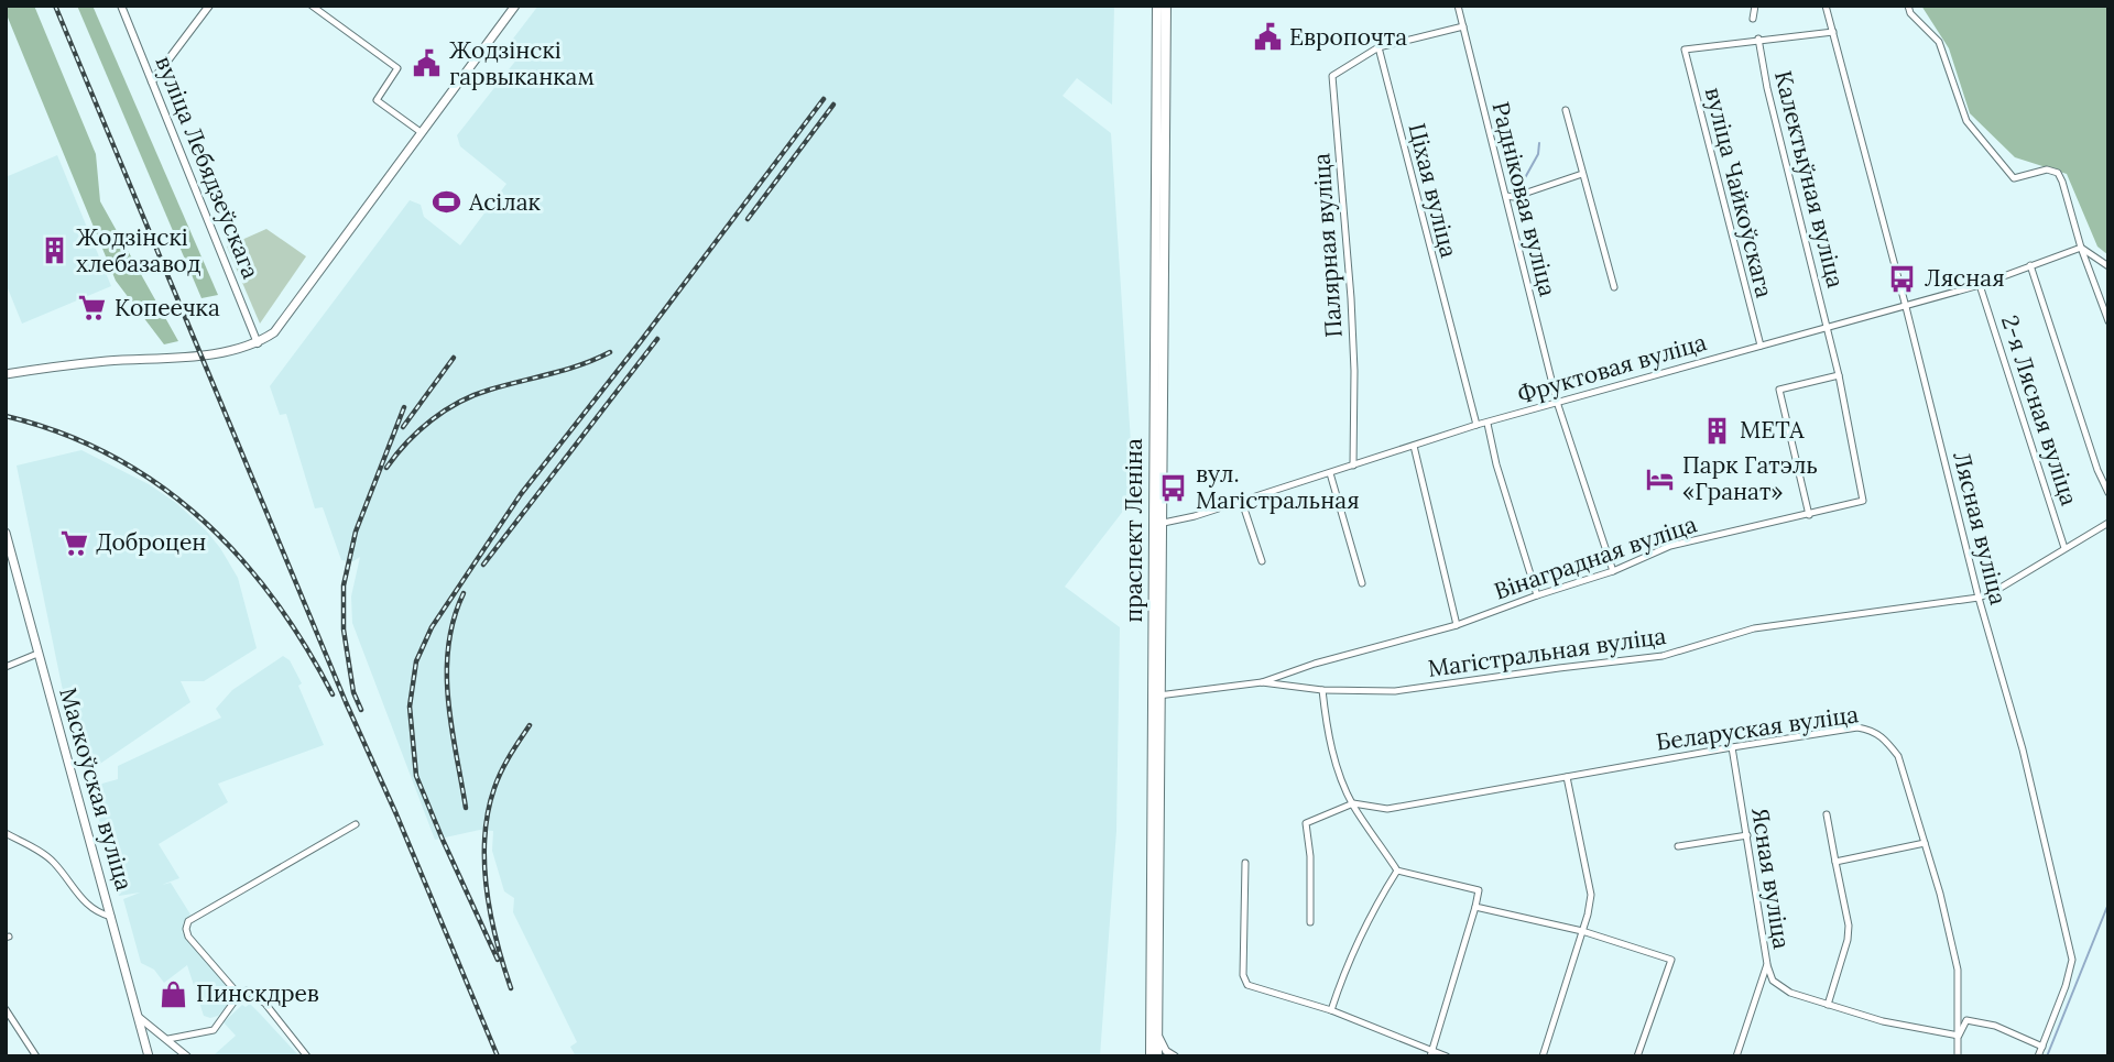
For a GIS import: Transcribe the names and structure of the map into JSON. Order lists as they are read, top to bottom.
{
  "streets": {
    "main road": ["праспект Леніна", "Маскоўская вуліца"],
    "street": [
      "вуліца Лебядзеўскага",
      "Калектыўная вуліца",
      "Ціхая вуліца",
      "вуліца Чайкоўскага",
      "Радніковая вуліца",
      "Палярная вуліца",
      "Фруктовая вуліца",
      "2-я Лясная вуліца",
      "Лясная вуліца",
      "Вінаградная вуліца",
      "Магістральная вуліца",
      "Беларуская вуліца",
      "Ясная вуліца"
    ]
  },
  "crossings": [
    ["Калектыўная вуліца", "вуліца Чайкоўскага"],
    ["Калектыўная вуліца", "Фруктовая вуліца"],
    ["Калектыўная вуліца", "Вінаградная вуліца"],
    ["Ціхая вуліца", "Палярная вуліца"],
    ["Ціхая вуліца", "Фруктовая вуліца"],
    ["вуліца Чайкоўскага", "Фруктовая вуліца"],
    ["Радніковая вуліца", "Фруктовая вуліца"],
    ["Радніковая вуліца", "Вінаградная вуліца"],
    ["Палярная вуліца", "Фруктовая вуліца"],
    ["Фруктовая вуліца", "2-я Лясная вуліца"],
    ["Фруктовая вуліца", "Лясная вуліца"],
    ["Фруктовая вуліца", "праспект Леніна"],
    ["Фруктовая вуліца", "Вінаградная вуліца"],
    ["2-я Лясная вуліца", "Магістральная вуліца"],
    ["Лясная вуліца", "Магістральная вуліца"],
    ["праспект Леніна", "Магістральная вуліца"],
    ["Вінаградная вуліца", "Магістральная вуліца"],
    ["Беларуская вуліца", "Ясная вуліца"]
  ],
  "places": {
    "public building": ["Европочта", "Жодзінскі гарвыканкам"],
    "sports": ["Асілак"],
    "building": ["Жодзінскі хлебазавод", "МЕТА"],
    "bus stop": ["Лясная", "вул. Магістральная"],
    "supermarket": ["Копеечка", "Доброцен"],
    "hotel": ["Парк Гатэль «Гранат»"],
    "shop": ["Пинскдрев"]
  }
}
